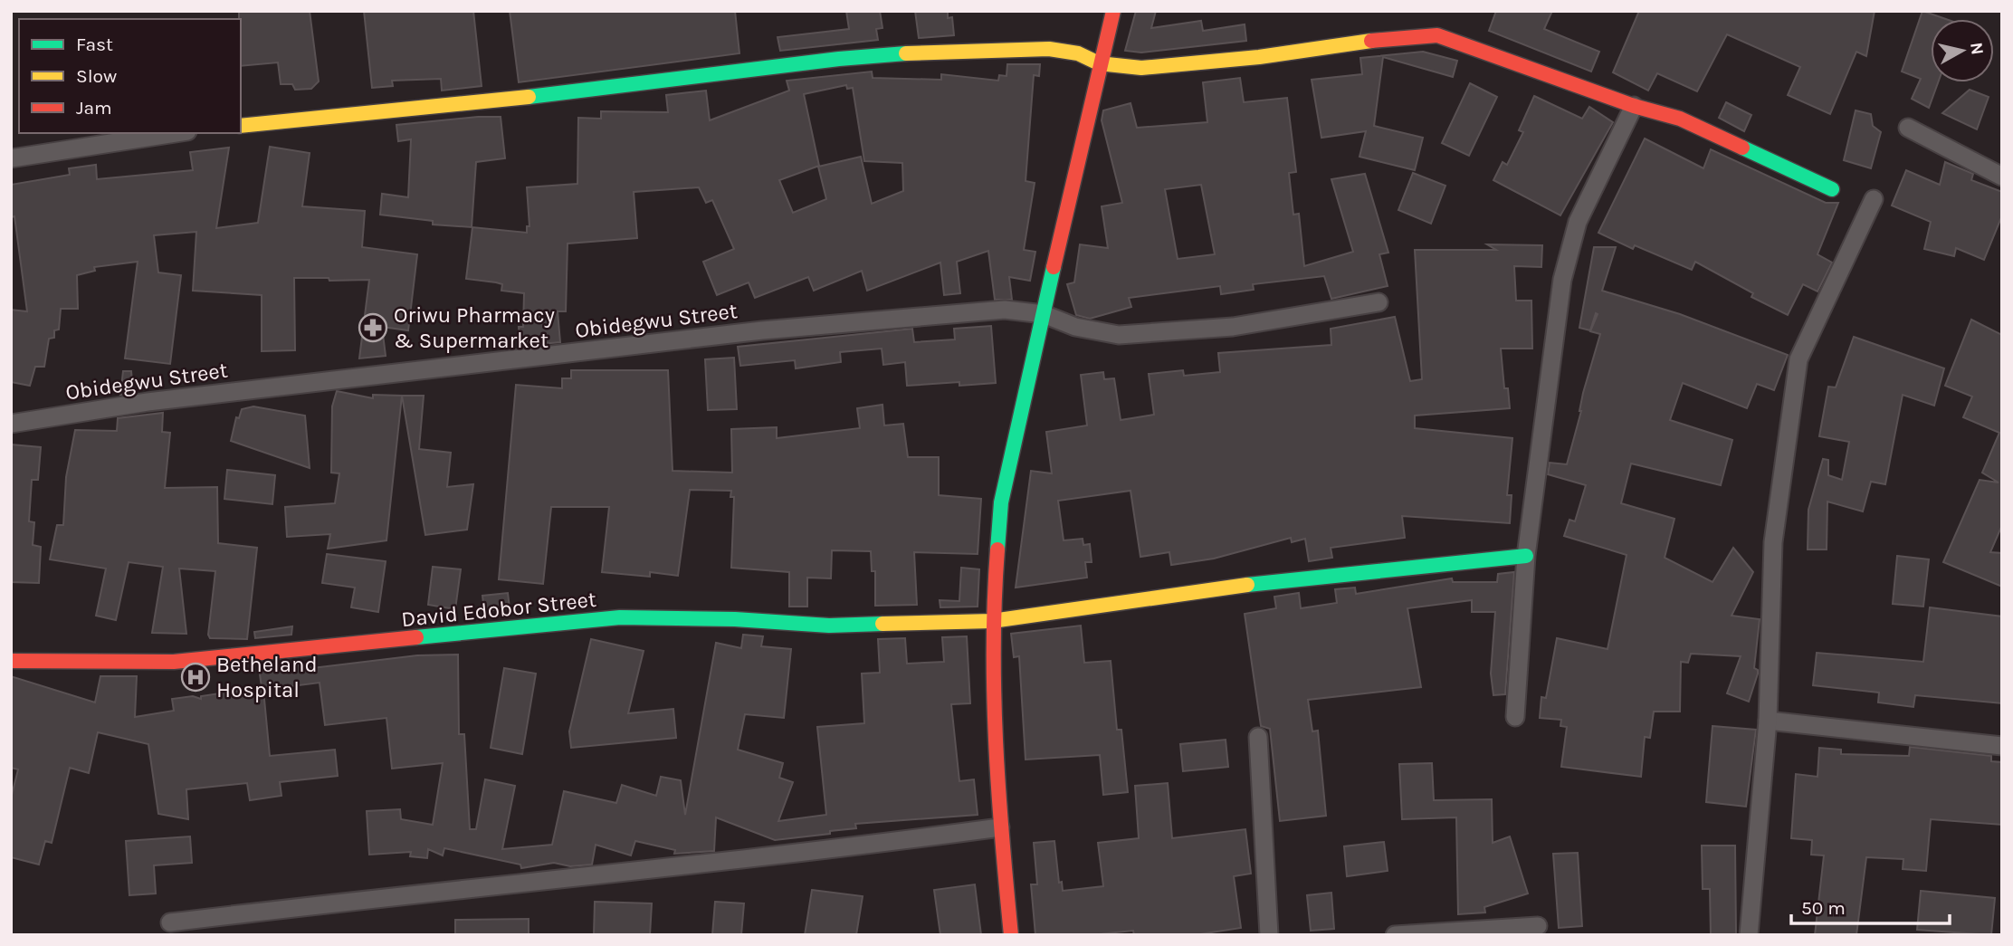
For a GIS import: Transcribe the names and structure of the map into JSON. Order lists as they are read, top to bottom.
{
  "streets": {
    "street": ["Obidegwu Street", "David Edobor Street"]
  },
  "places": {
    "pharmacy": ["Oriwu Pharmacy & Supermarket"],
    "hospital": ["Betheland Hospital"]
  },
  "legend": ["Fast", "Slow", "Jam"],
  "scale_bar": "50 m",
  "north": "right"
}
